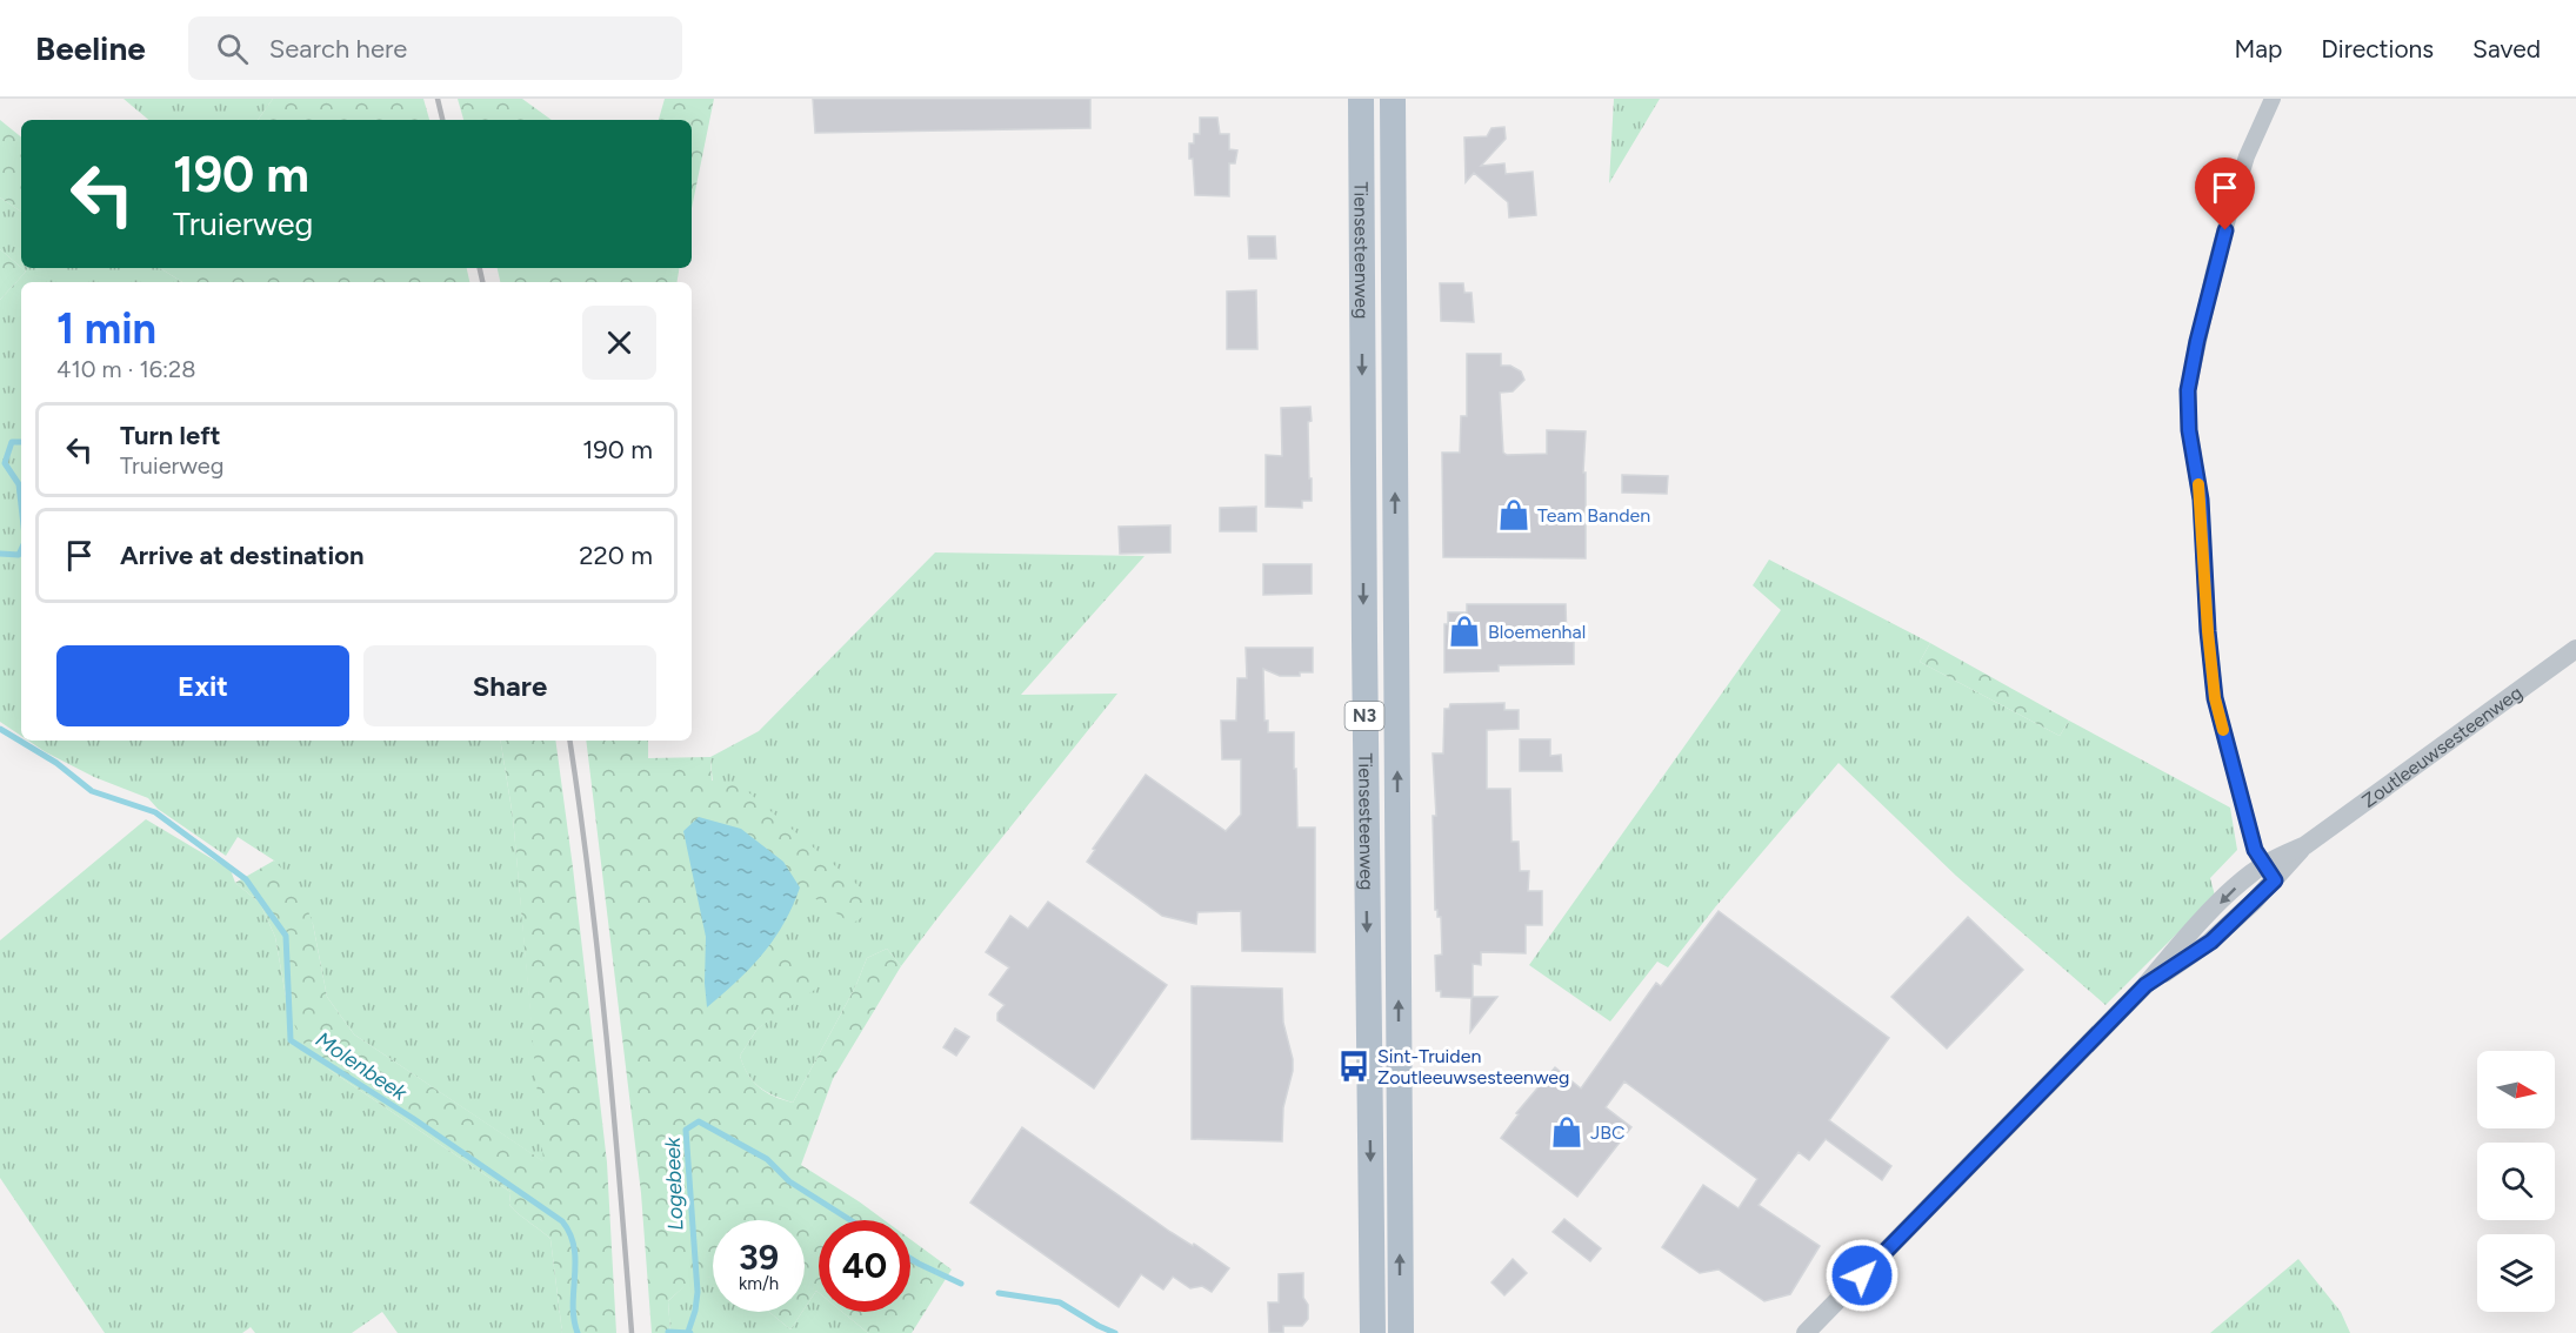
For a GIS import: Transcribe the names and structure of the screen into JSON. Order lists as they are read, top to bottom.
{
  "streets": {
    "main road": ["Tiensesteenweg", "N3"],
    "street": ["Zoutleeuwsesteenweg"]
  },
  "water": ["Molenbeek", "Logebeek"],
  "places": {
    "shop": ["Team Banden", "Bloemenhal", "JBC"],
    "bus stop": ["Sint-Truiden Zoutleeuwsesteenweg"]
  },
  "north": "right",
  "page": {
    "header": "Beeline",
    "search": "Search here",
    "nav": ["Map", "Directions", "Saved"],
    "turn": ["190 m", "Truierweg"],
    "heading": ["1 min", "410 m · 16:28"],
    "list": [
      {
        "name": "Turn left",
        "note": "Truierweg",
        "value": "190 m"
      },
      {
        "name": "Arrive at destination",
        "value": "220 m"
      }
    ],
    "buttons": ["Exit", "Share"],
    "speed": "39 km/h",
    "limit": "40"
  }
}
